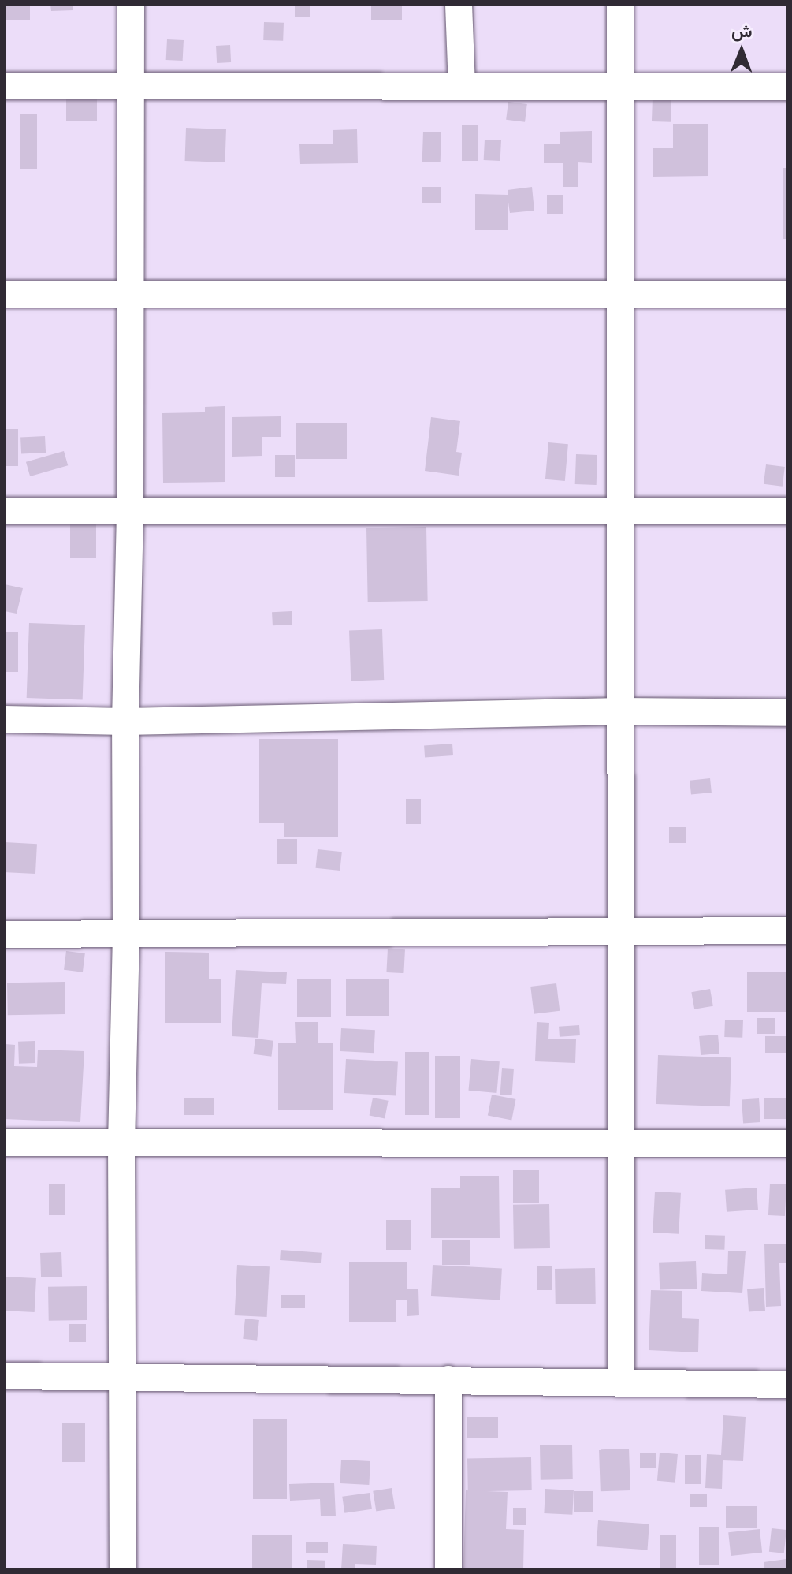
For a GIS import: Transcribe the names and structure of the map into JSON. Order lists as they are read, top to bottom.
{
  "north": "top"
}
